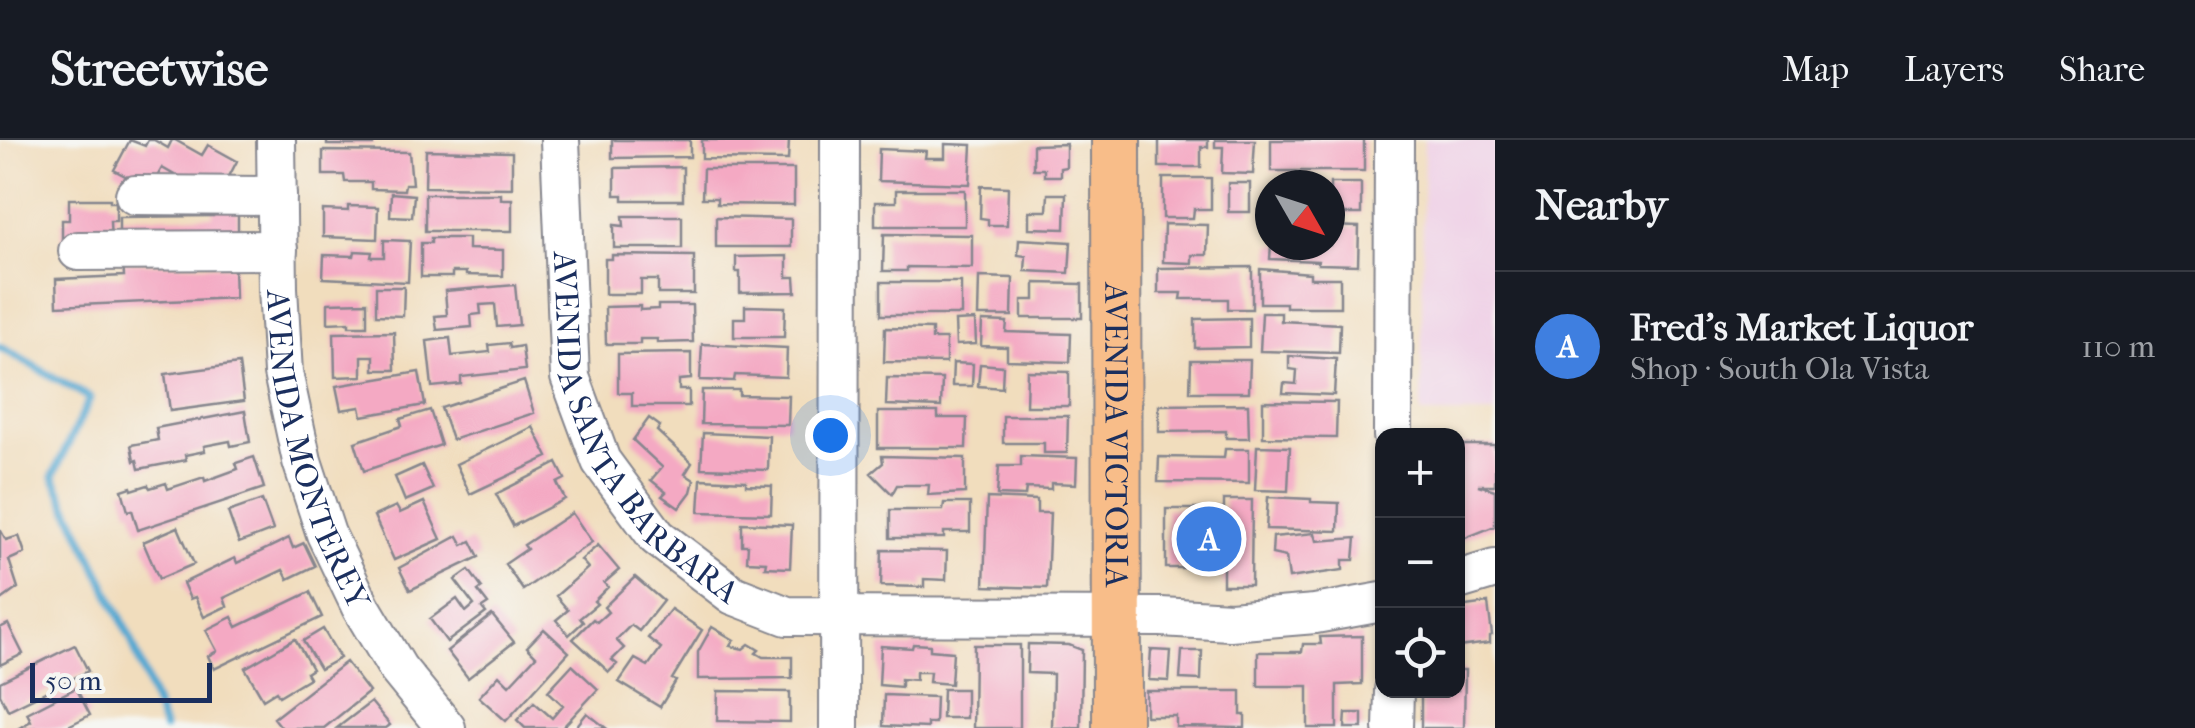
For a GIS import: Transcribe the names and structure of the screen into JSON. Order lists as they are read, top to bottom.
{
  "streets": {
    "main road": ["AVENIDA VICTORIA"],
    "street": ["AVENIDA SANTA BARBARA", "AVENIDA MONTEREY"]
  },
  "crossings": [
    ["AVENIDA SANTA BARBARA", "AVENIDA VICTORIA"]
  ],
  "scale_bar": "50 m",
  "north": "bottom right",
  "page": {
    "header": "Streetwise",
    "nav": ["Map", "Layers", "Share"],
    "heading": "Nearby",
    "list": [
      {
        "mark": "A",
        "name": "Fred's Market Liquor",
        "note": "Shop · South Ola Vista",
        "value": "110 m"
      }
    ],
    "map_buttons": ["+", "−"],
    "pins": "A",
    "scale": "50 m"
  }
}
